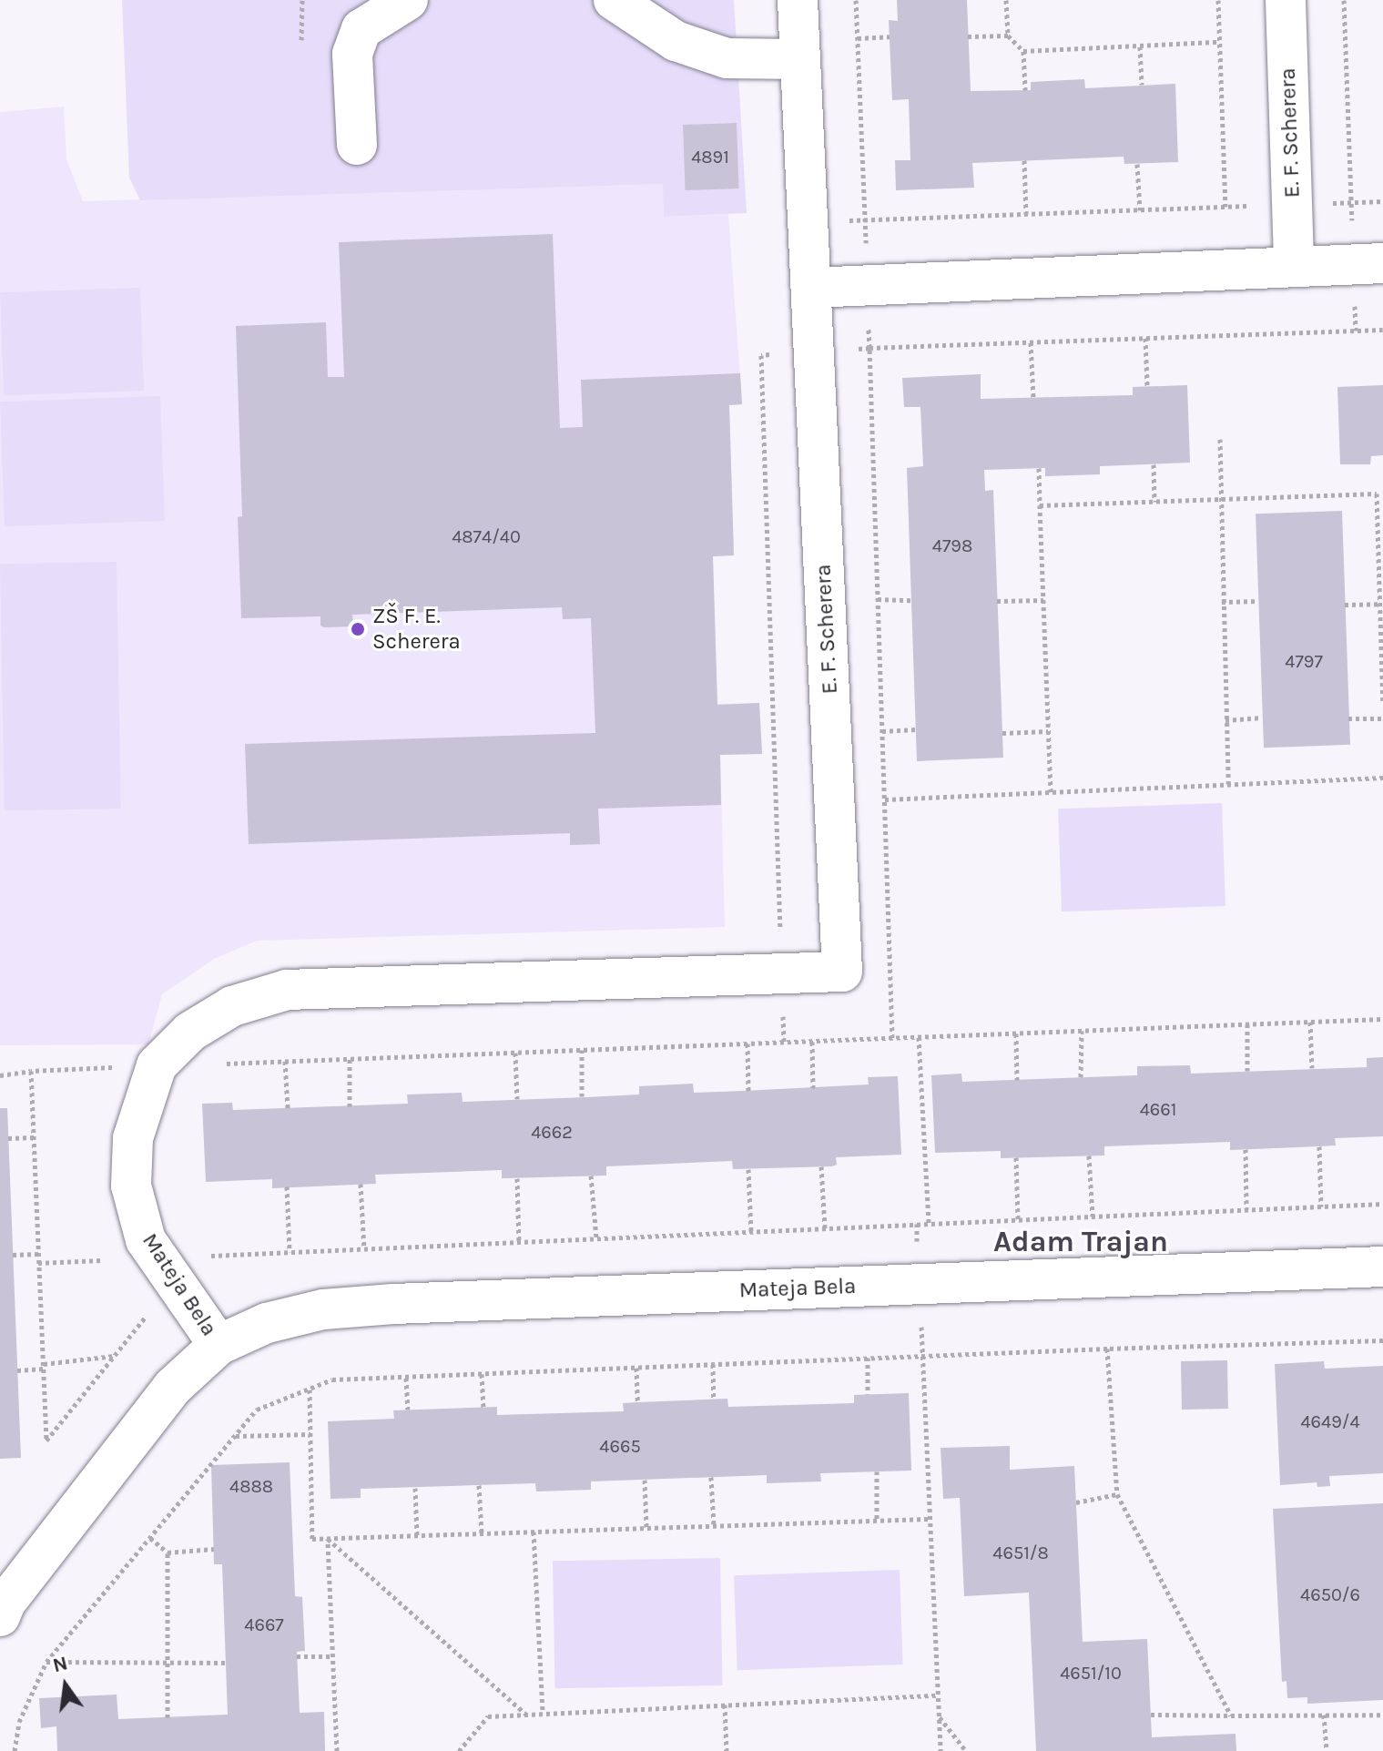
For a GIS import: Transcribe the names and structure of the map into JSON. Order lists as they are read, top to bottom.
{
  "streets": {
    "street": ["E. F. Scherera", "Mateja Bela"]
  },
  "crossings": [
    ["E. F. Scherera", "Mateja Bela"]
  ],
  "districts": ["Adam Trajan"],
  "places": ["ZŠ F. E. Scherera"],
  "house_numbers": [
    "4891",
    "4874/40",
    "4798",
    "4797",
    "4661",
    "4662",
    "4649/4",
    "4665",
    "4888",
    "4651/8",
    "4650/6",
    "4667",
    "4651/10"
  ],
  "north": "top"
}
